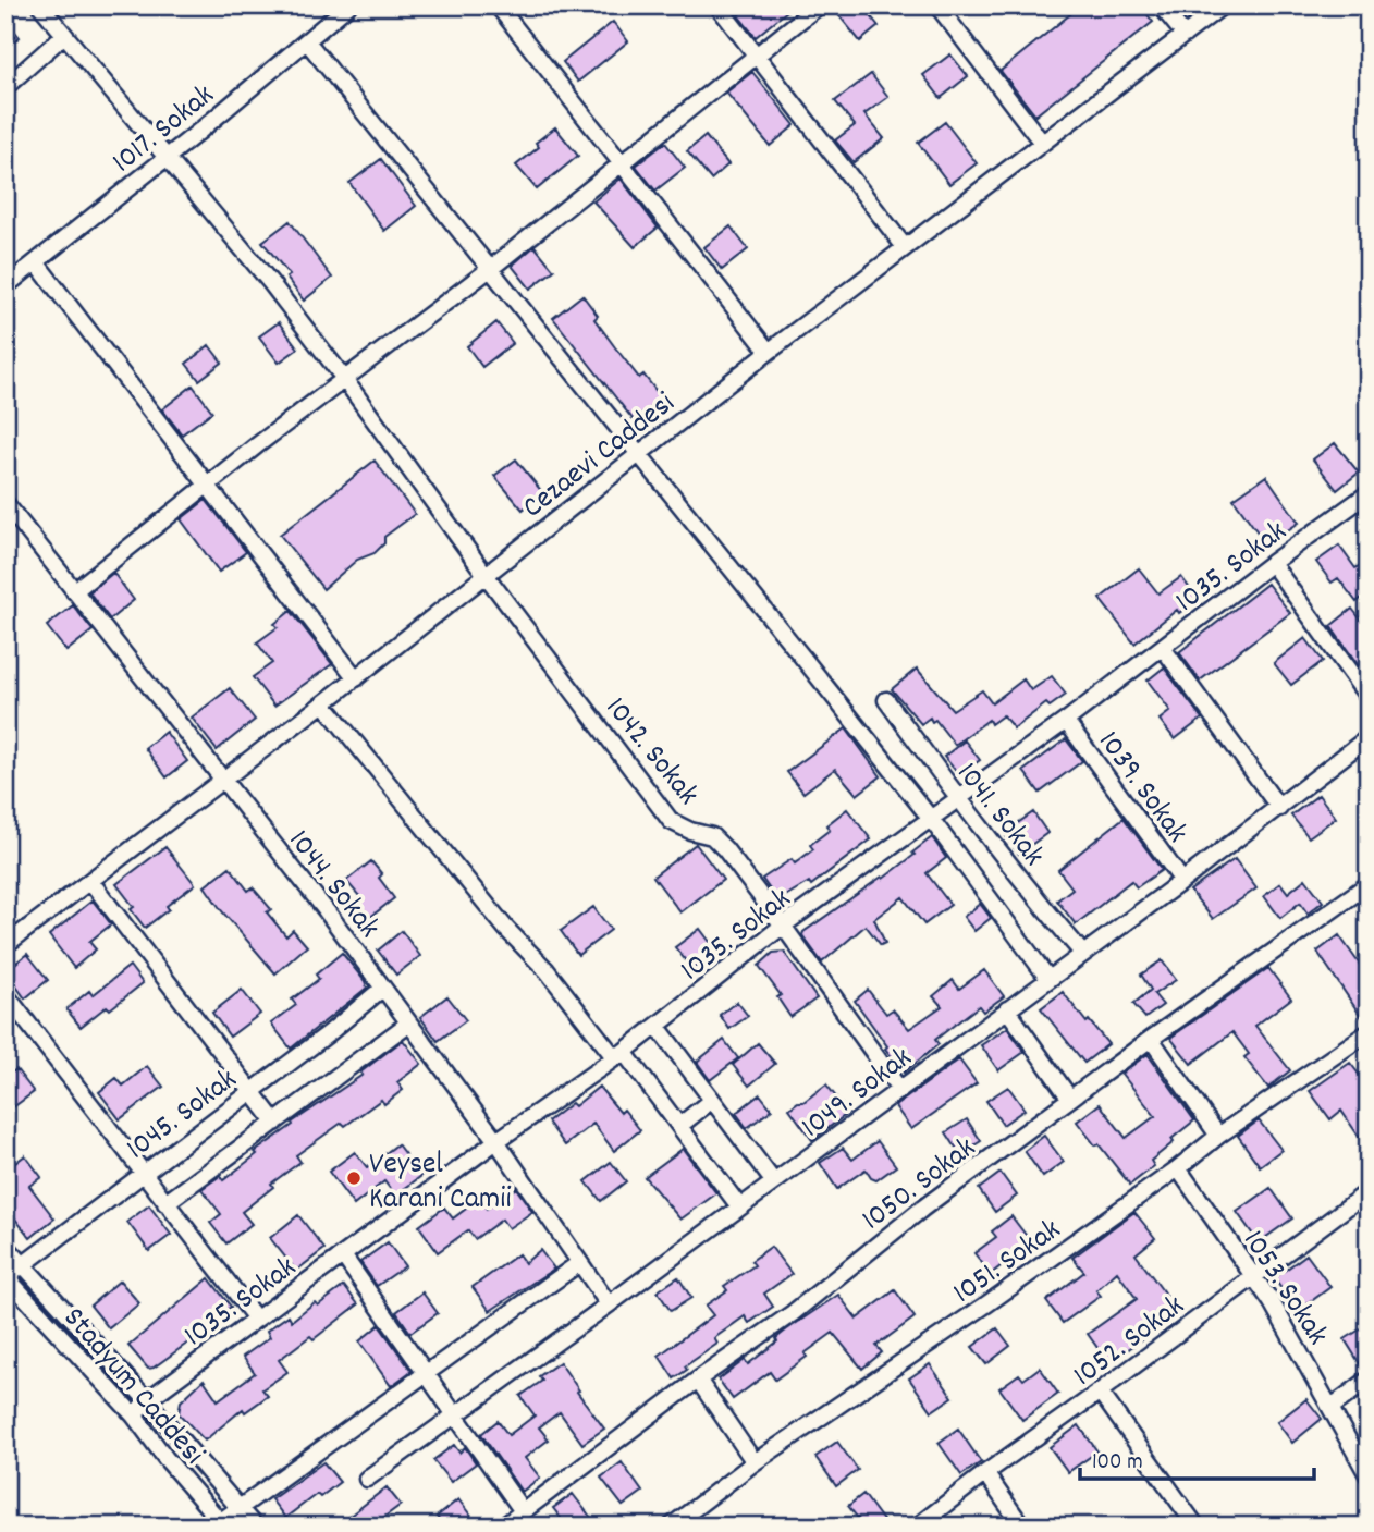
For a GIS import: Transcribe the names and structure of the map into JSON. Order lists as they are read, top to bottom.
{
  "streets": {
    "street": [
      "1017. Sokak",
      "Cezaevi Caddesi",
      "1035. Sokak",
      "1042. Sokak",
      "1039. Sokak",
      "1041. Sokak",
      "1044. Sokak",
      "1049. Sokak",
      "1045. Sokak",
      "1050. Sokak",
      "1051. Sokak",
      "1053. Sokak",
      "1052. Sokak",
      "Stadyum Caddesi"
    ]
  },
  "crossings": [
    ["1017. Sokak", "1042. Sokak"],
    ["Cezaevi Caddesi", "1042. Sokak"],
    ["Cezaevi Caddesi", "1044. Sokak"],
    ["1035. Sokak", "1042. Sokak"],
    ["1035. Sokak", "1039. Sokak"],
    ["1035. Sokak", "1041. Sokak"],
    ["1035. Sokak", "1044. Sokak"],
    ["1035. Sokak", "Stadyum Caddesi"],
    ["1042. Sokak", "1049. Sokak"],
    ["1039. Sokak", "1049. Sokak"],
    ["1041. Sokak", "1049. Sokak"],
    ["1044. Sokak", "1049. Sokak"],
    ["1044. Sokak", "1045. Sokak"],
    ["1045. Sokak", "Stadyum Caddesi"],
    ["1051. Sokak", "1053. Sokak"],
    ["1053. Sokak", "1052. Sokak"]
  ],
  "places": ["Veysel Karani Camii"],
  "scale_bar": "100 m"
}
